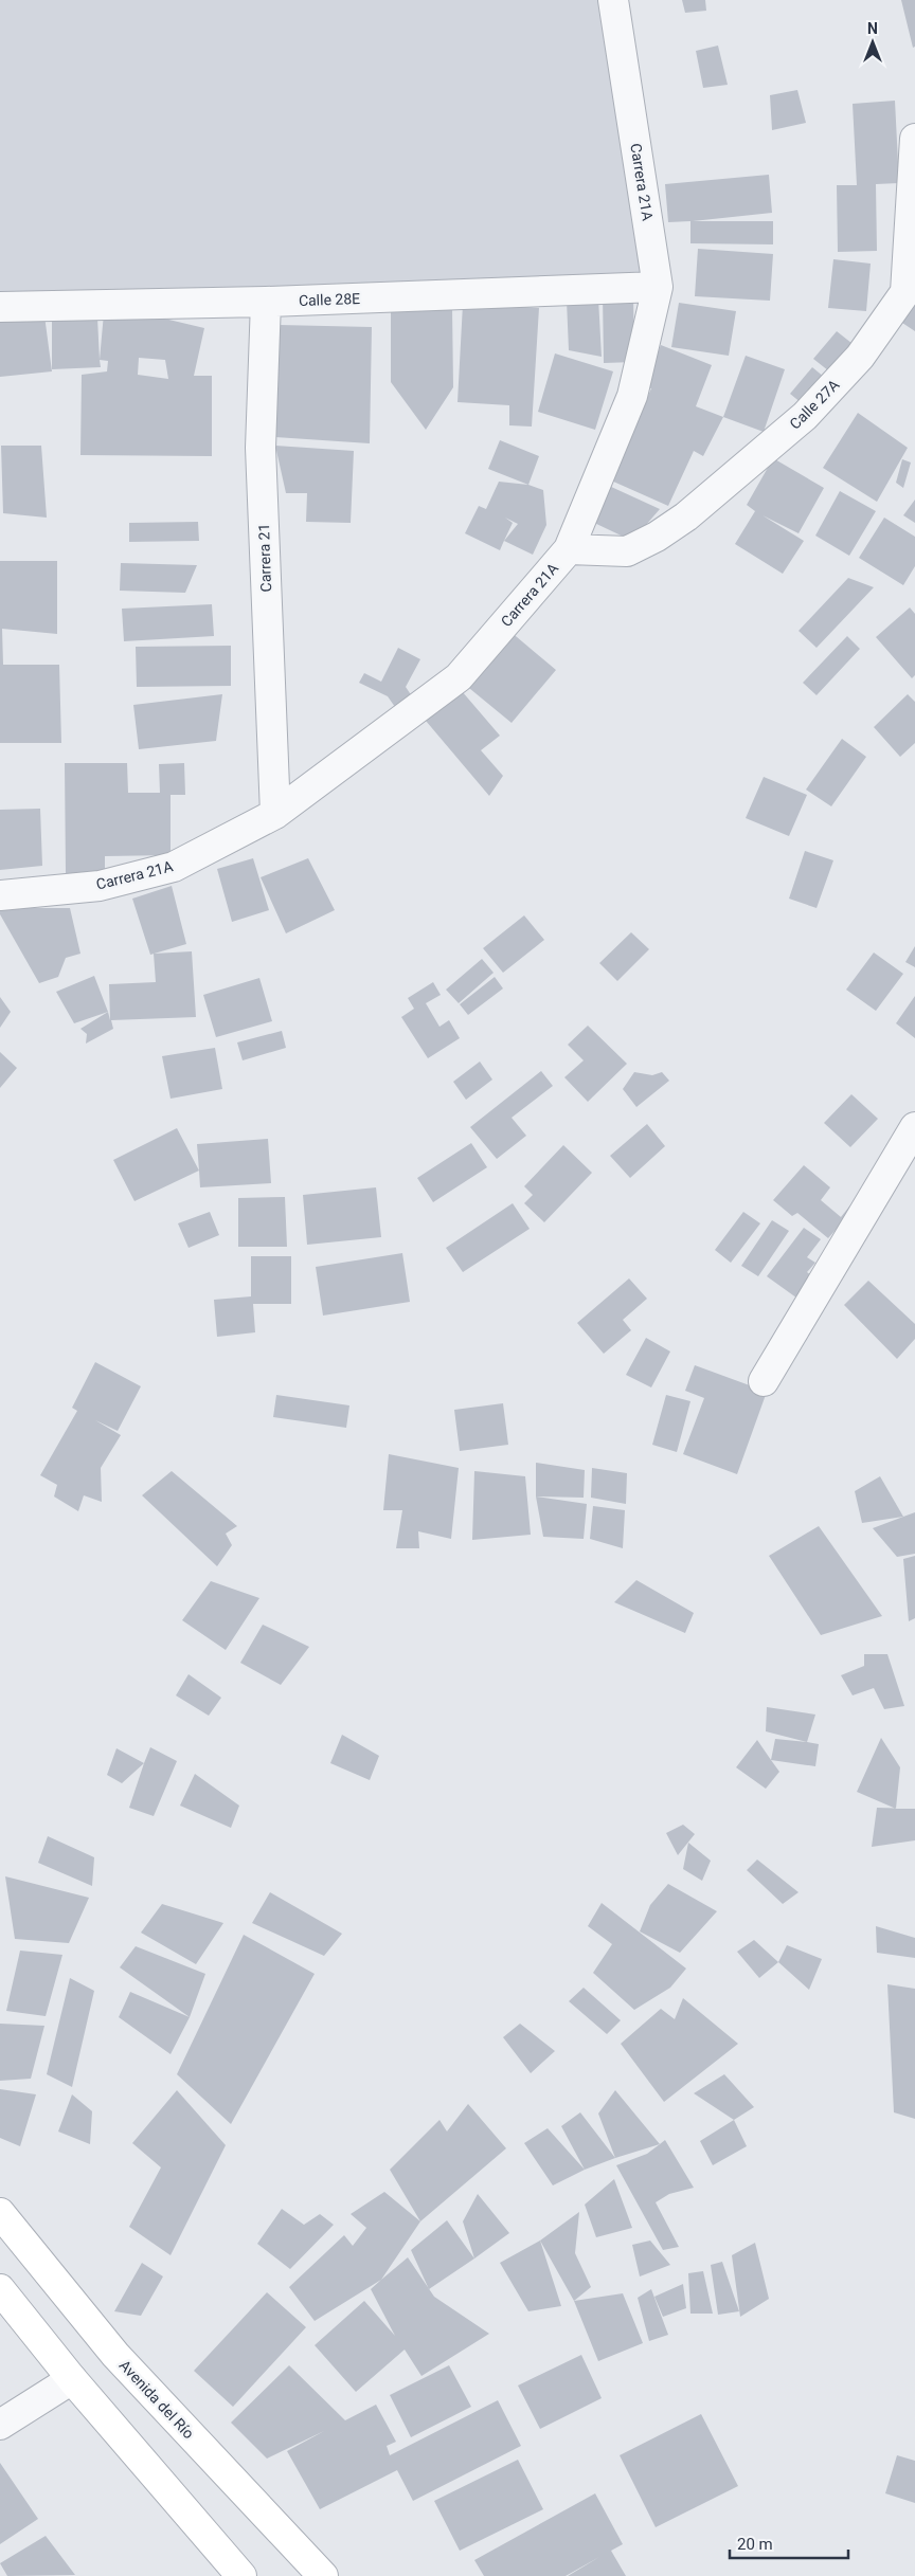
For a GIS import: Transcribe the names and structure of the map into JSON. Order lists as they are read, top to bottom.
{
  "streets": {
    "main road": ["Avenida del Río"],
    "street": [
      "Carrera 21A",
      "Calle 28E",
      "Calle 27A",
      "Carrera 21"
    ]
  },
  "crossings": [
    ["Carrera 21A", "Calle 28E"],
    ["Carrera 21A", "Calle 27A"],
    ["Carrera 21A", "Carrera 21"],
    ["Calle 28E", "Carrera 21"]
  ],
  "scale_bar": "20 m",
  "north": "top"
}
